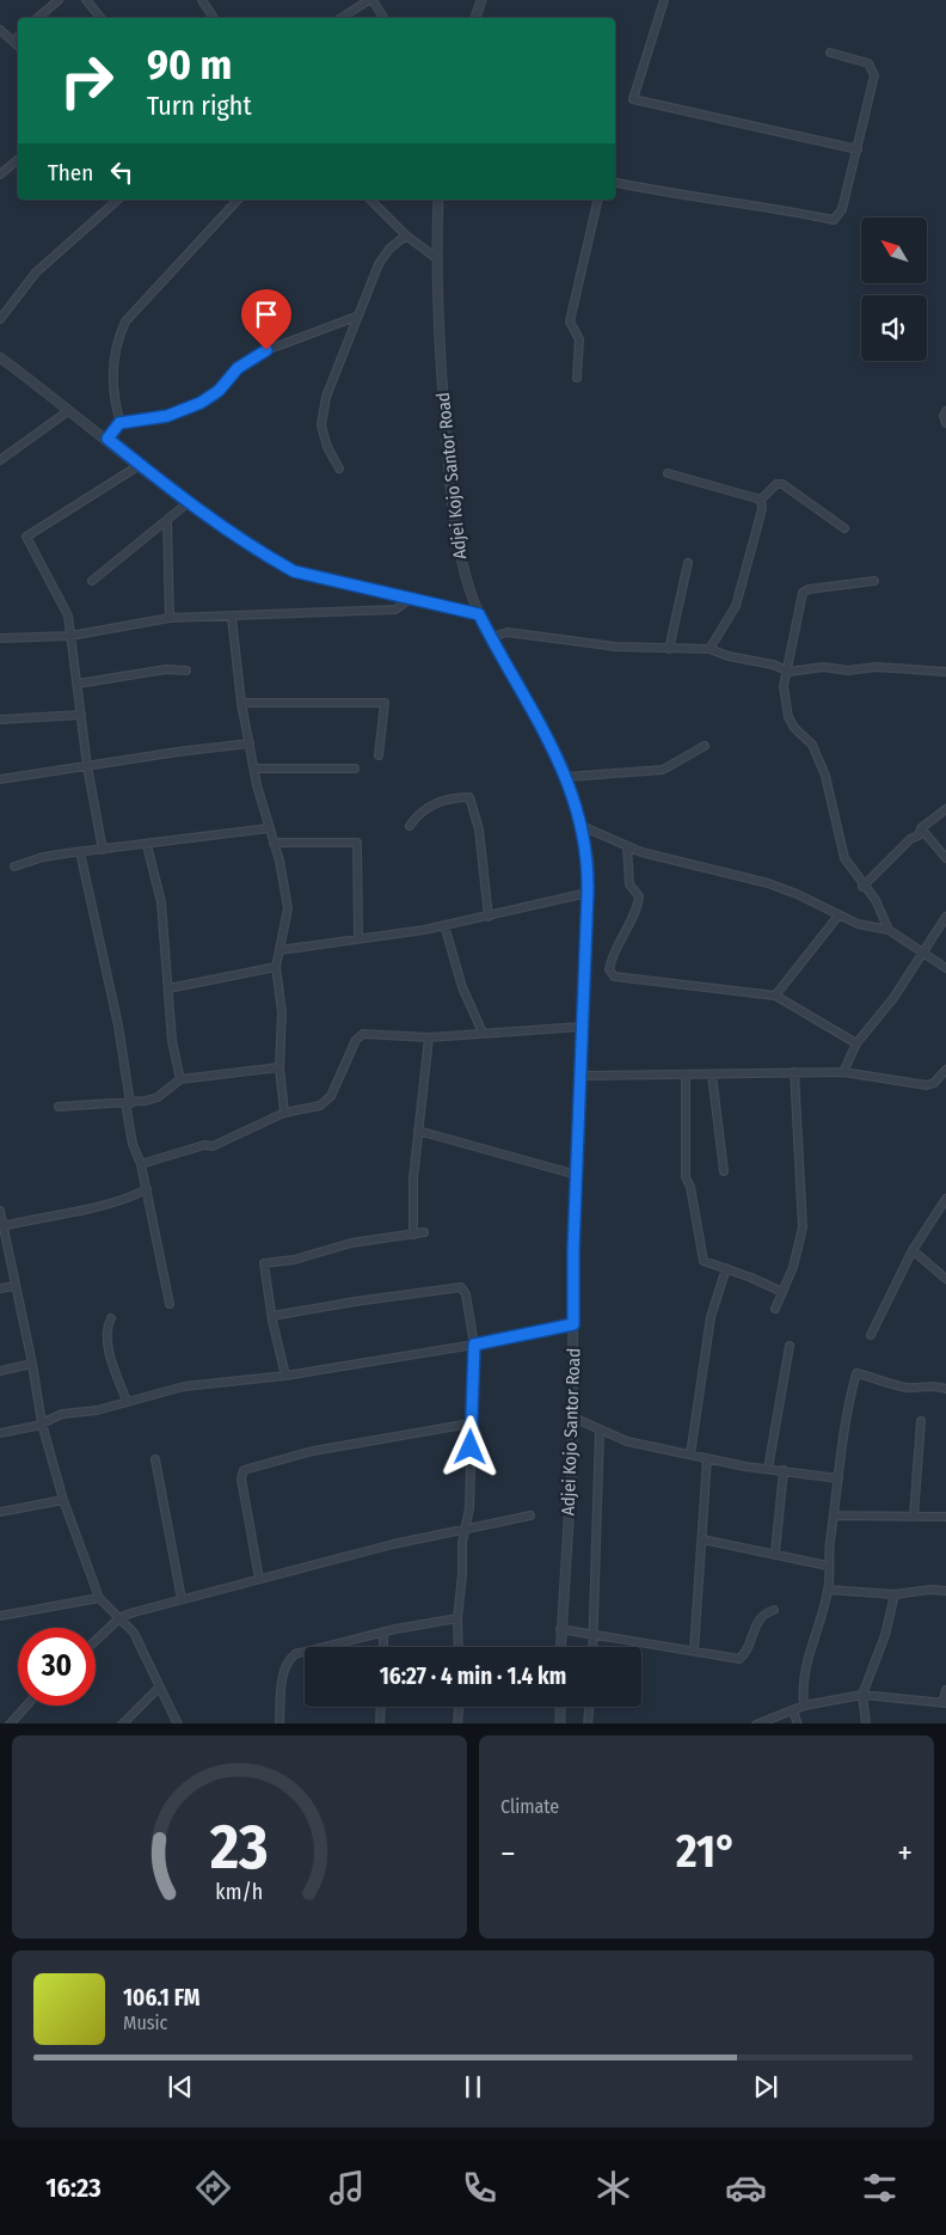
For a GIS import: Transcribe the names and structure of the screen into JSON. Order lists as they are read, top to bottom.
{
  "streets": {
    "street": ["Adjei Kojo Santor Road"]
  },
  "north": "top left",
  "page": {
    "turn": ["90 m", "Turn right"],
    "then": "Then",
    "limit": "30",
    "trip": "16:27 · 4 min · 1.4 km",
    "tile": "Climate",
    "heat": ["−", "21°", "+"],
    "song": ["106.1 FM", "Music"],
    "tabs": "16:23",
    "gauge": ["23", "km/h"]
  }
}
